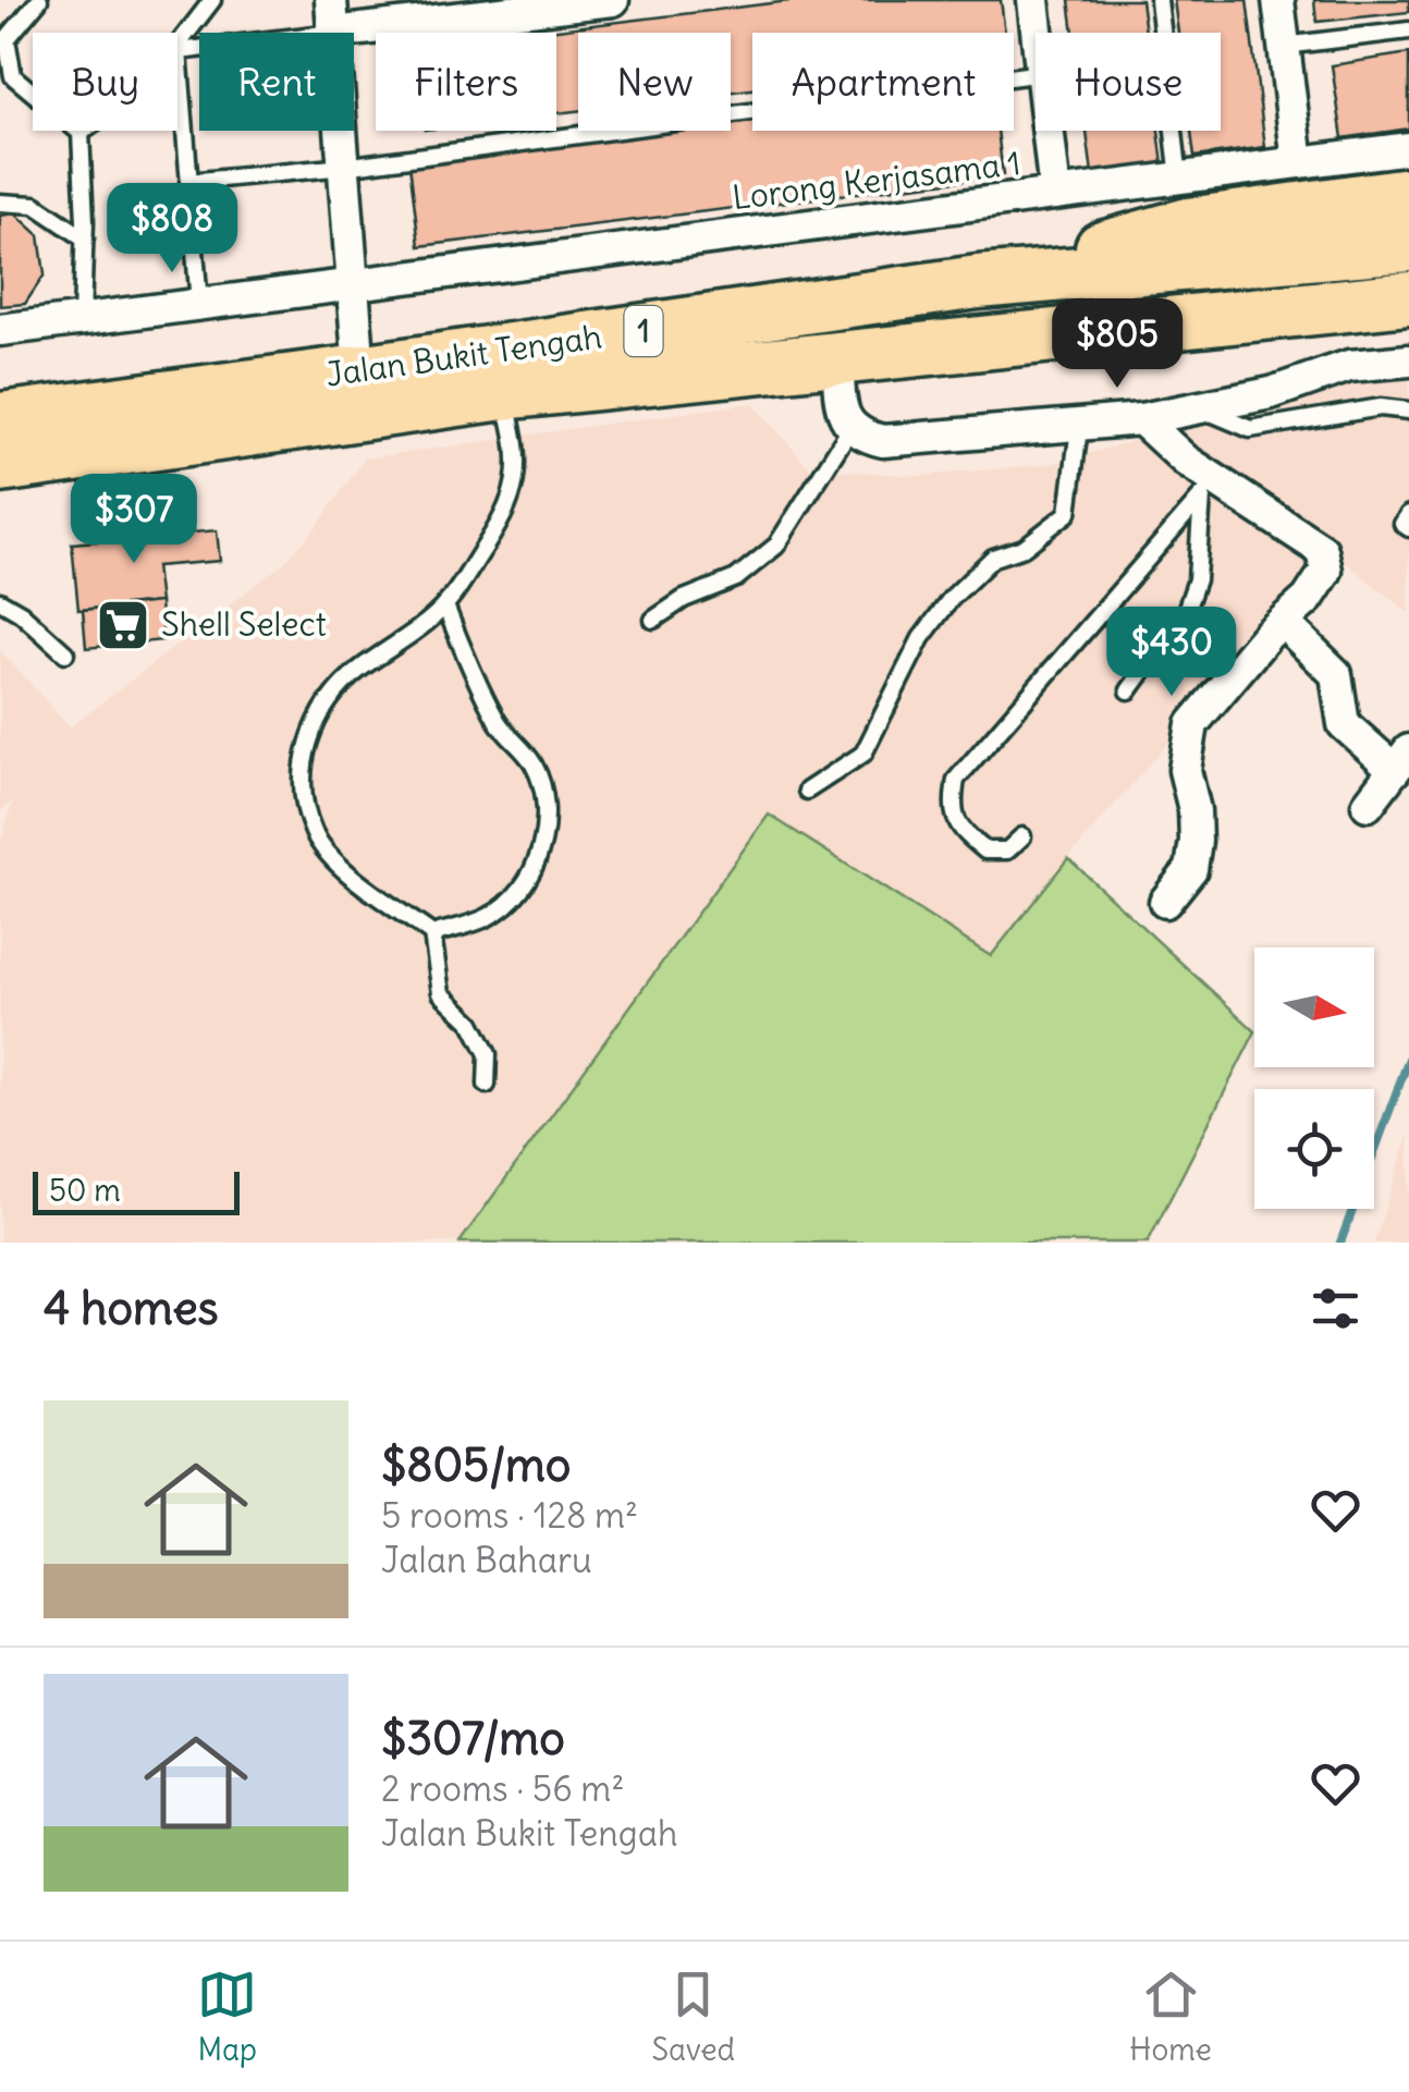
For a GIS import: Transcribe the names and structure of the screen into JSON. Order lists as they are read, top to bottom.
{
  "streets": {
    "highway": ["1", "Jalan Bukit Tengah"],
    "street": ["Lorong Kerjasama 1"]
  },
  "crossings": [
    ["1", "Jalan Bukit Tengah"]
  ],
  "places": {
    "supermarket": ["Shell Select"]
  },
  "scale_bar": "50 m",
  "north": "right",
  "page": {
    "chip": [
      "Buy",
      "Rent",
      "Filters",
      "New",
      "Apartment",
      "House"
    ],
    "price": [
      "$808",
      "$805",
      "$307",
      "$430"
    ],
    "scale": "50 m",
    "heading": "4 homes",
    "list": [
      {
        "name": "$805/mo",
        "note": "5 rooms · 128 m² · Jalan Baharu"
      },
      {
        "name": "$307/mo",
        "note": "2 rooms · 56 m² · Jalan Bukit Tengah"
      }
    ],
    "tabs": ["Map", "Saved", "Home"]
  }
}
